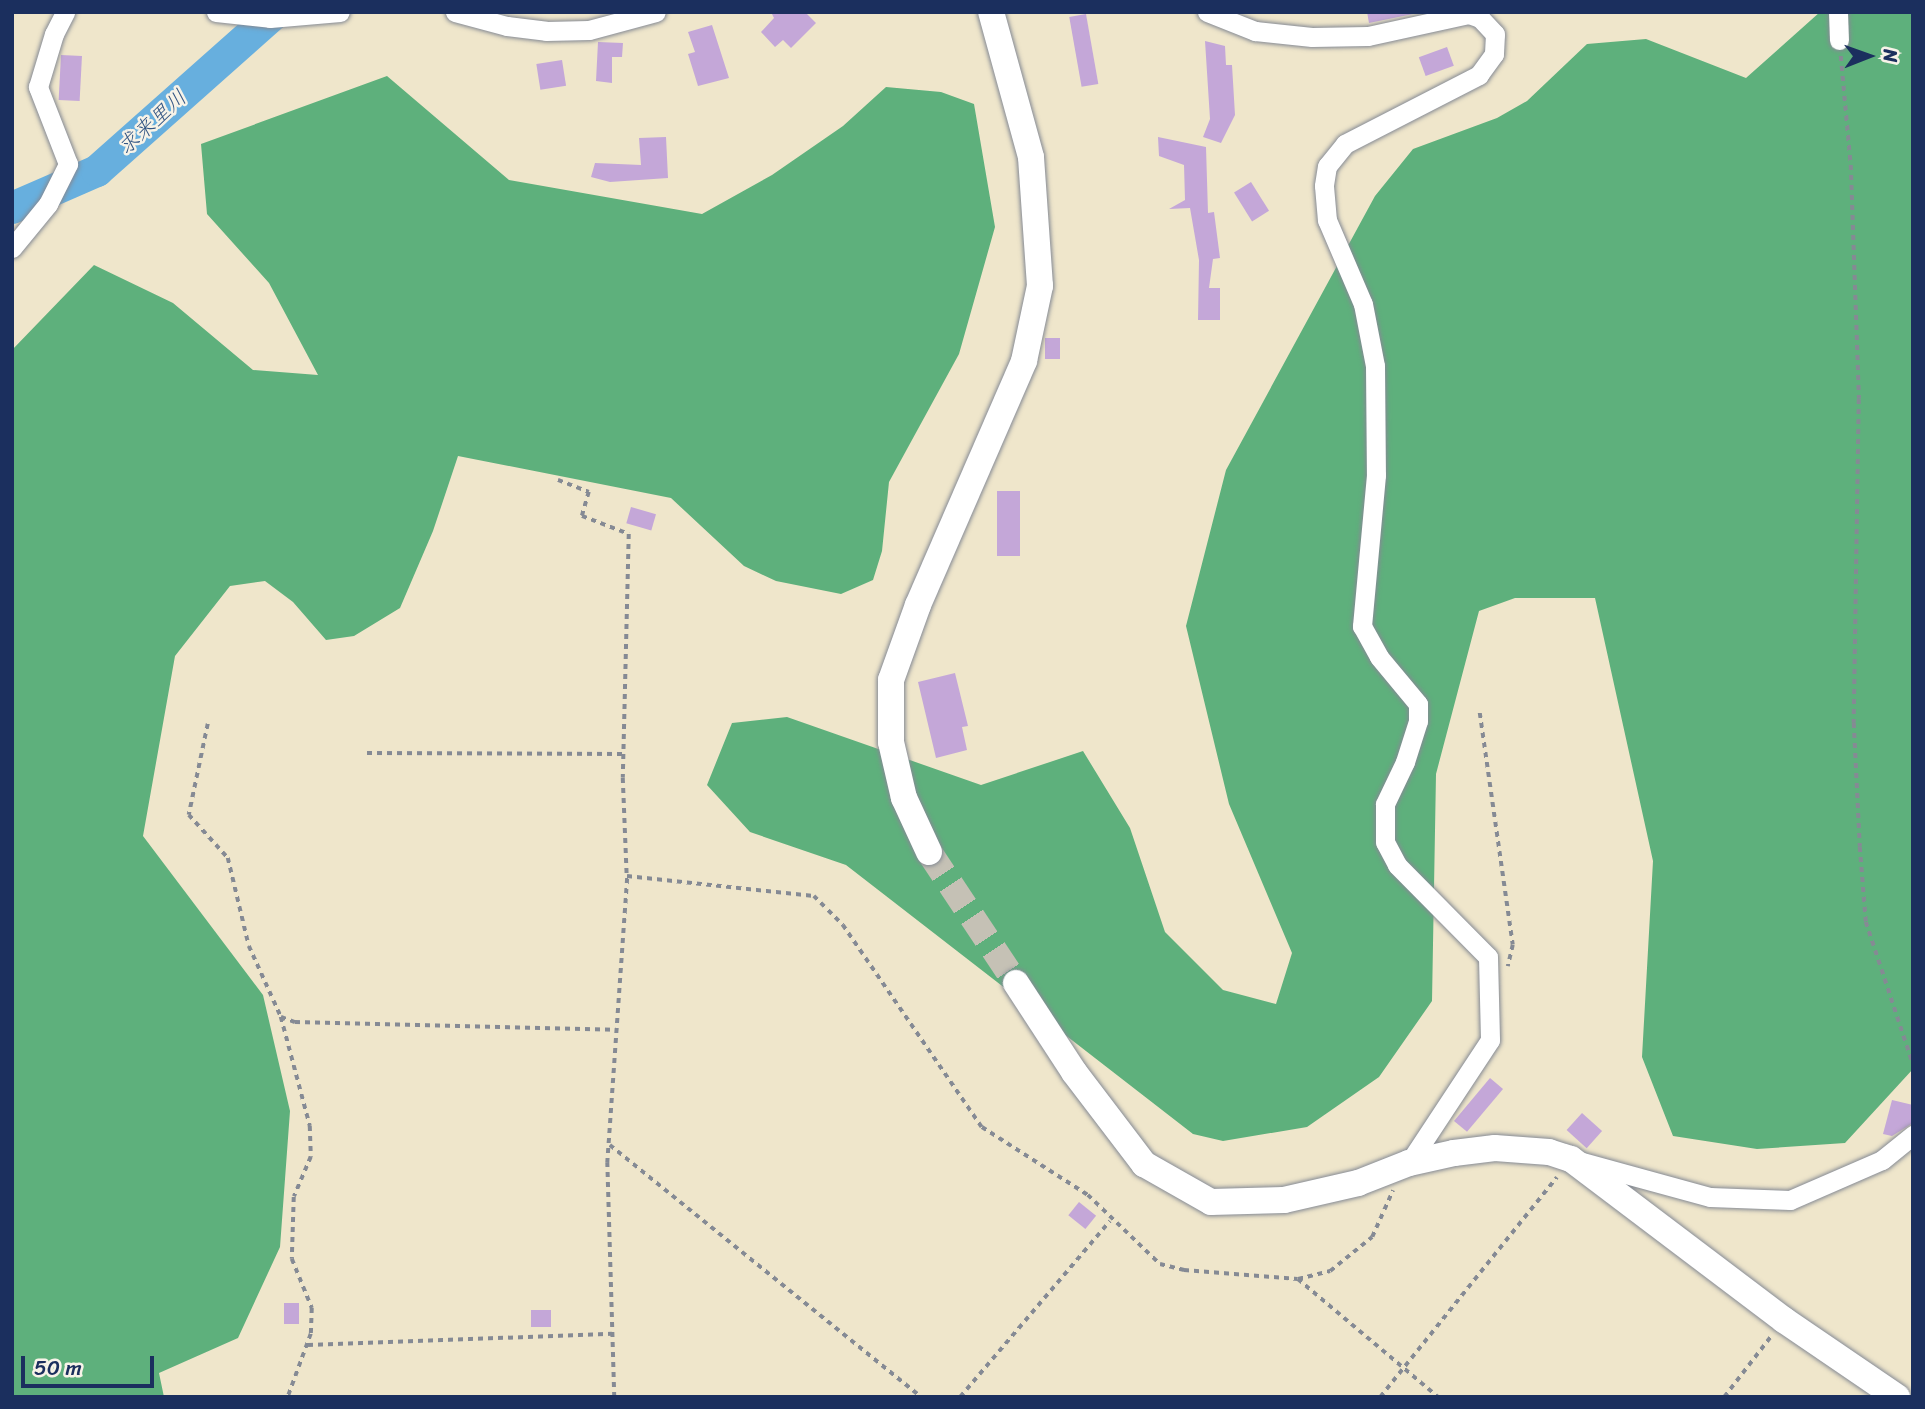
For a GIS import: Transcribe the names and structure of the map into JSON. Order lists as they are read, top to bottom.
{
  "water": ["求来里川"],
  "scale_bar": "50 m",
  "north": "right"
}
